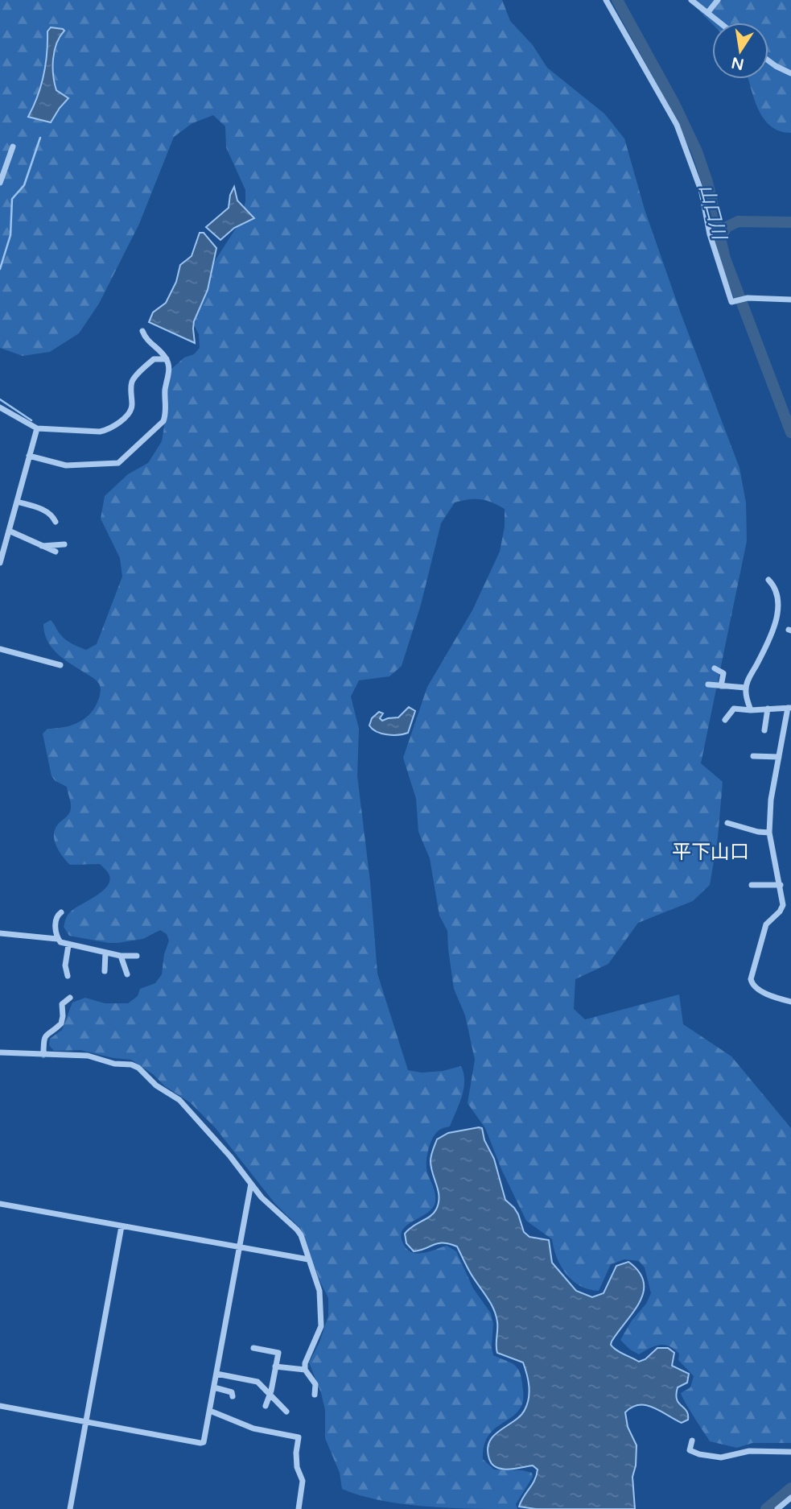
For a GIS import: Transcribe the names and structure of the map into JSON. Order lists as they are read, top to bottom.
{
  "districts": ["平下山口"],
  "water": ["山口川"],
  "north": "bottom"
}
